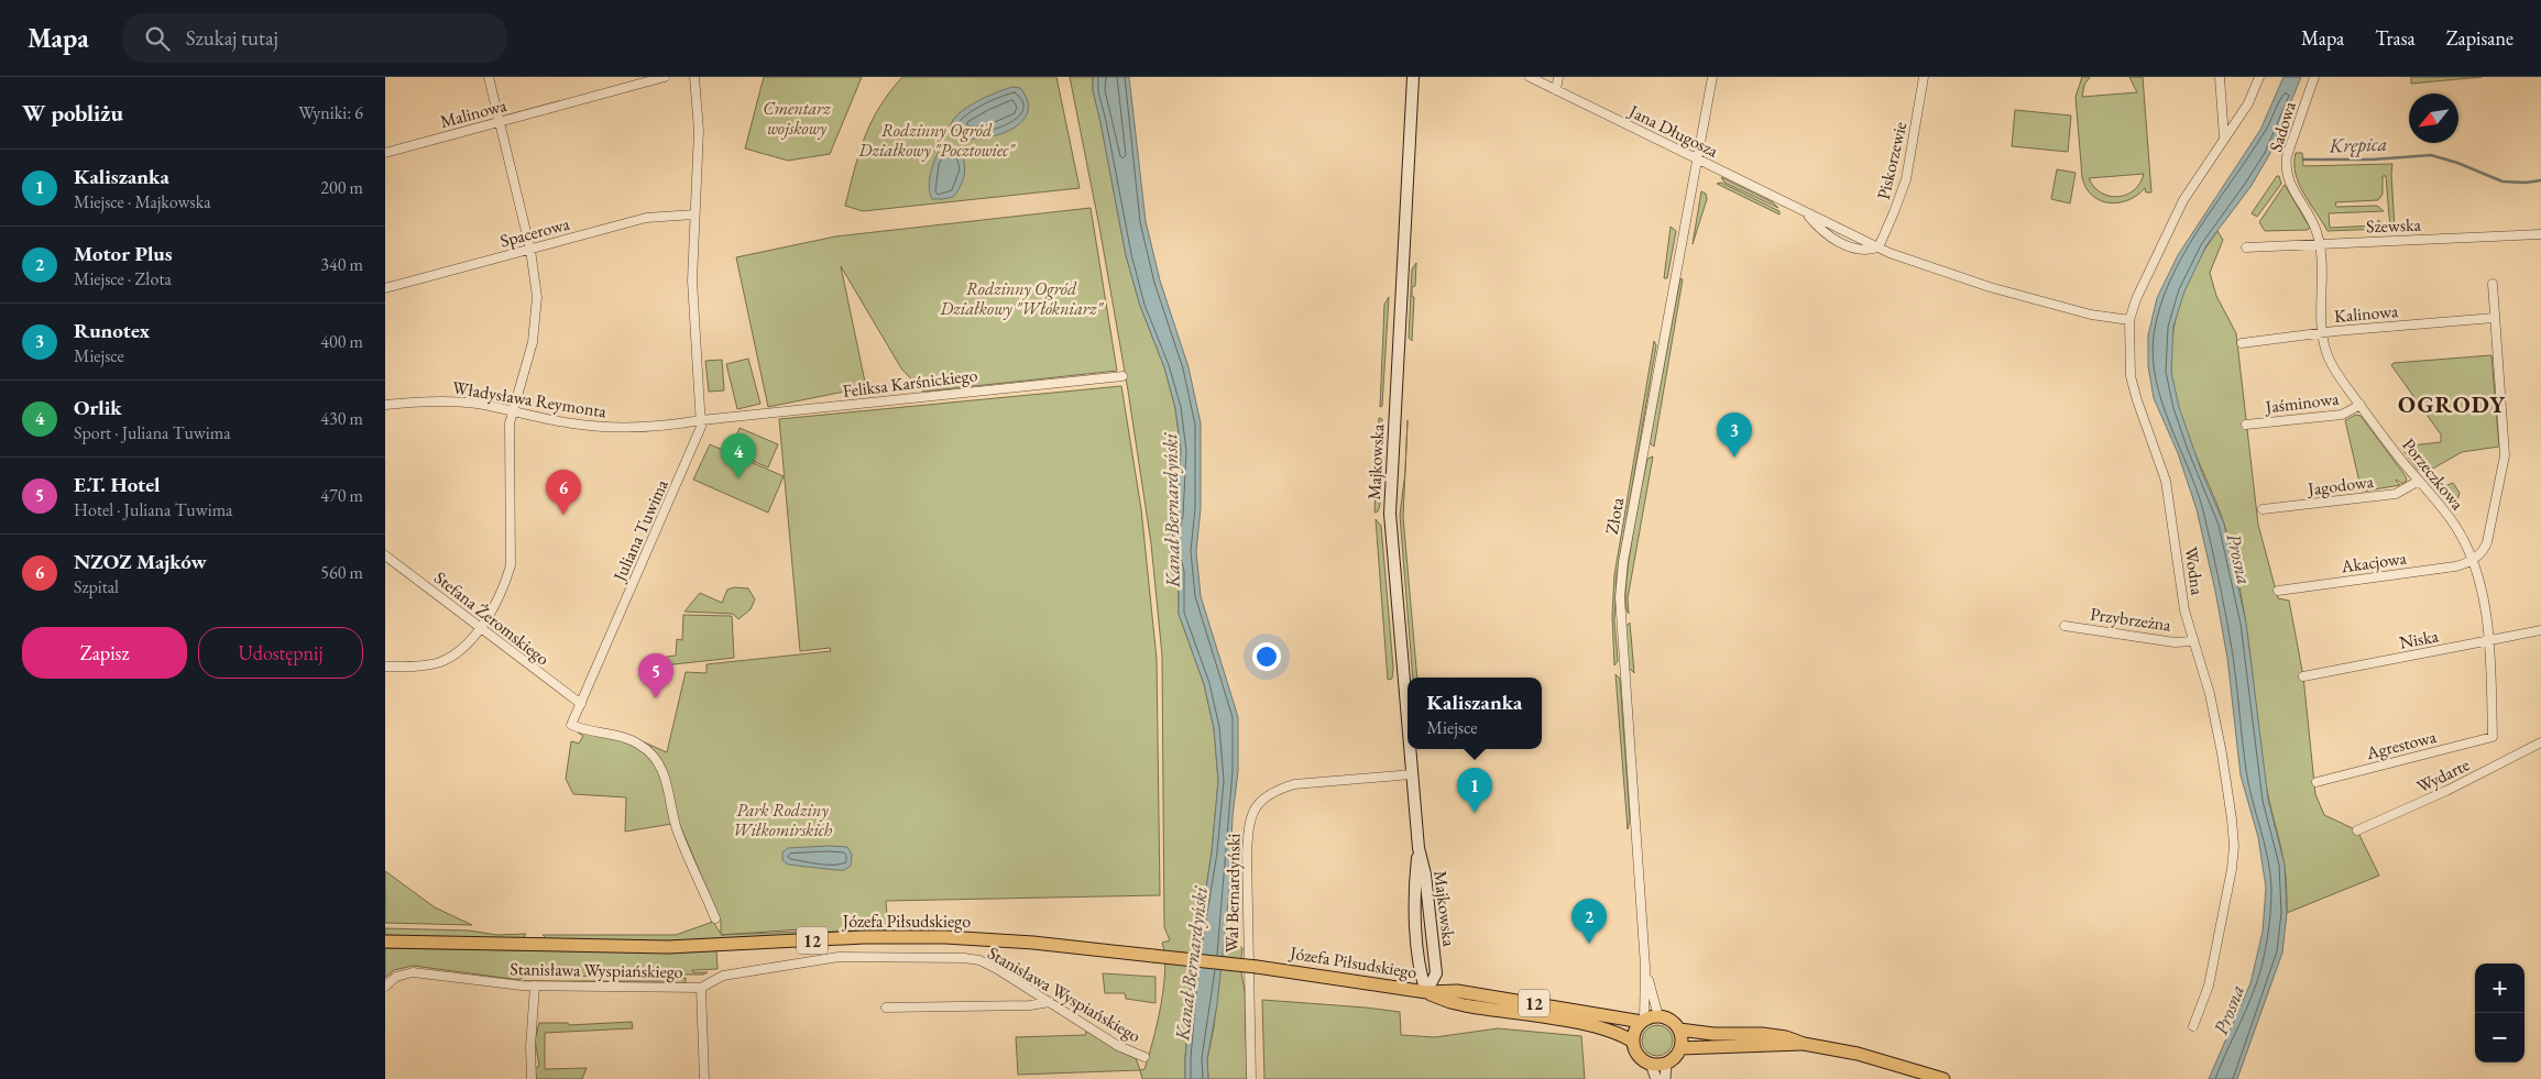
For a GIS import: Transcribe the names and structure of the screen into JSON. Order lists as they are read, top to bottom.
{
  "streets": {
    "main road": ["Majkowska", "Józefa Piłsudskiego", "12"],
    "street": [
      "Malinowa",
      "Sadowa",
      "Jana Długosza",
      "Piskorzewie",
      "Szewska",
      "Spacerowa",
      "Kalinowa",
      "Feliksa Karśnickiego",
      "Władysława Reymonta",
      "Jaśminowa",
      "Porzeczkowa",
      "Jagodowa",
      "Złota",
      "Juliana Tuwima",
      "Akacjowa",
      "Wodna",
      "Stefana Żeromskiego",
      "Przybrzeżna",
      "Niska",
      "Agrestowa",
      "Wydarte",
      "Wał Bernardyński",
      "Stanisława Wyspiańskiego"
    ]
  },
  "crossings": [
    ["Sadowa", "Szewska"],
    ["Sadowa", "Porzeczkowa"],
    ["Jana Długosza", "Piskorzewie"],
    ["Jana Długosza", "Złota"],
    ["Jana Długosza", "Wodna"],
    ["Szewska", "Porzeczkowa"],
    ["Spacerowa", "Juliana Tuwima"],
    ["Kalinowa", "Porzeczkowa"],
    ["Feliksa Karśnickiego", "Władysława Reymonta"],
    ["Feliksa Karśnickiego", "Juliana Tuwima"],
    ["Władysława Reymonta", "Juliana Tuwima"],
    ["Jaśminowa", "Porzeczkowa"],
    ["Majkowska", "Wał Bernardyński"],
    ["Majkowska", "Józefa Piłsudskiego"],
    ["Porzeczkowa", "Jagodowa"],
    ["Porzeczkowa", "Akacjowa"],
    ["Porzeczkowa", "Niska"],
    ["Porzeczkowa", "Agrestowa"],
    ["Złota", "Józefa Piłsudskiego"],
    ["Złota", "12"],
    ["Juliana Tuwima", "Stefana Żeromskiego"],
    ["Wodna", "Przybrzeżna"],
    ["Józefa Piłsudskiego", "12"]
  ],
  "districts": ["OGRODY"],
  "water": ["Krępica", "Kanał Bernardyński", "Prosna"],
  "parks": [
    "Cmentarz wojskowy",
    "Rodzinny Ogród Działkowy \"Pocztowiec\"",
    "Rodzinny Ogród Działkowy \"Włókniarz\"",
    "Park Rodziny Wiłkomirskich"
  ],
  "north": "bottom left",
  "page": {
    "header": "Mapa",
    "search": "Szukaj tutaj",
    "nav": ["Mapa", "Trasa", "Zapisane"],
    "heading": ["W pobliżu", "Wyniki: 6"],
    "list": [
      {
        "mark": "1",
        "name": "Kaliszanka",
        "note": "Miejsce · Majkowska",
        "value": "200 m"
      },
      {
        "mark": "2",
        "name": "Motor Plus",
        "note": "Miejsce · Złota",
        "value": "340 m"
      },
      {
        "mark": "3",
        "name": "Runotex",
        "note": "Miejsce",
        "value": "400 m"
      },
      {
        "mark": "4",
        "name": "Orlik",
        "note": "Sport · Juliana Tuwima",
        "value": "430 m"
      },
      {
        "mark": "5",
        "name": "E.T. Hotel",
        "note": "Hotel · Juliana Tuwima",
        "value": "470 m"
      },
      {
        "mark": "6",
        "name": "NZOZ Majków",
        "note": "Szpital",
        "value": "560 m"
      }
    ],
    "pins": [
      "3",
      "4",
      "6",
      "5",
      "1",
      "2"
    ],
    "buttons": ["Zapisz", "Udostępnij"],
    "popup": ["Kaliszanka", "Miejsce"],
    "map_buttons": ["+", "−"]
  }
}
